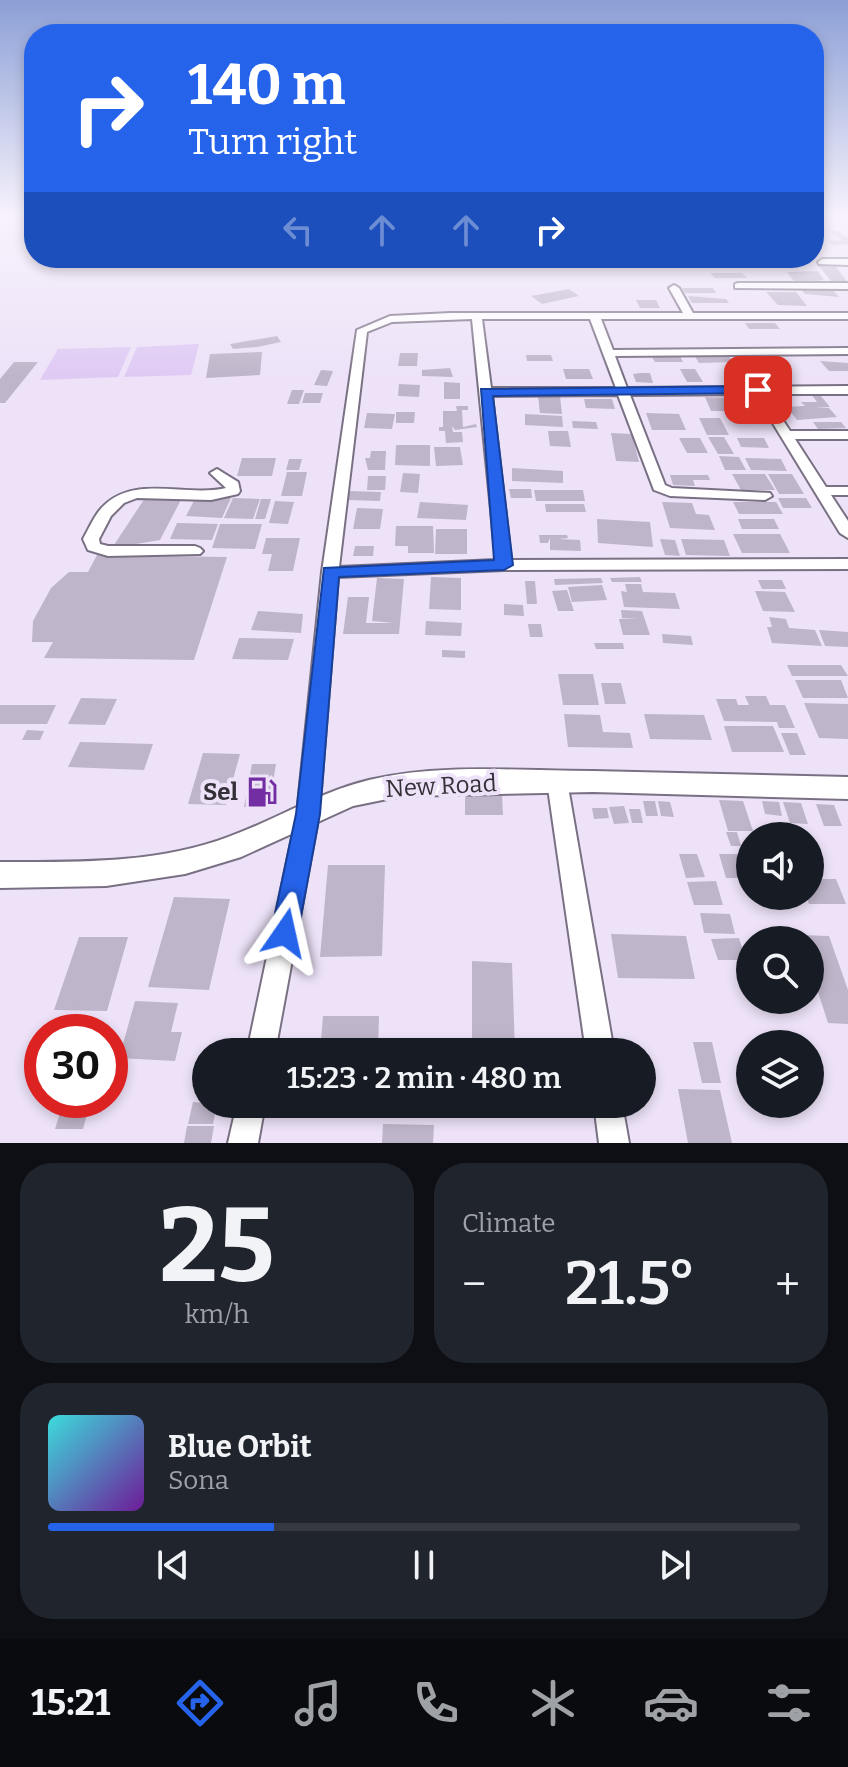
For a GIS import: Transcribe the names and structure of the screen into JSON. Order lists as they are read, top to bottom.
{
  "streets": {
    "street": ["New Road"]
  },
  "places": {
    "fuel station": ["Sel"]
  },
  "page": {
    "turn": ["140 m", "Turn right"],
    "limit": "30",
    "trip": "15:23 · 2 min · 480 m",
    "tile": [
      ["25", "km/h"],
      "Climate"
    ],
    "heat": ["−", "21.5°", "+"],
    "song": ["Blue Orbit", "Sona"],
    "tabs": "15:21"
  }
}
